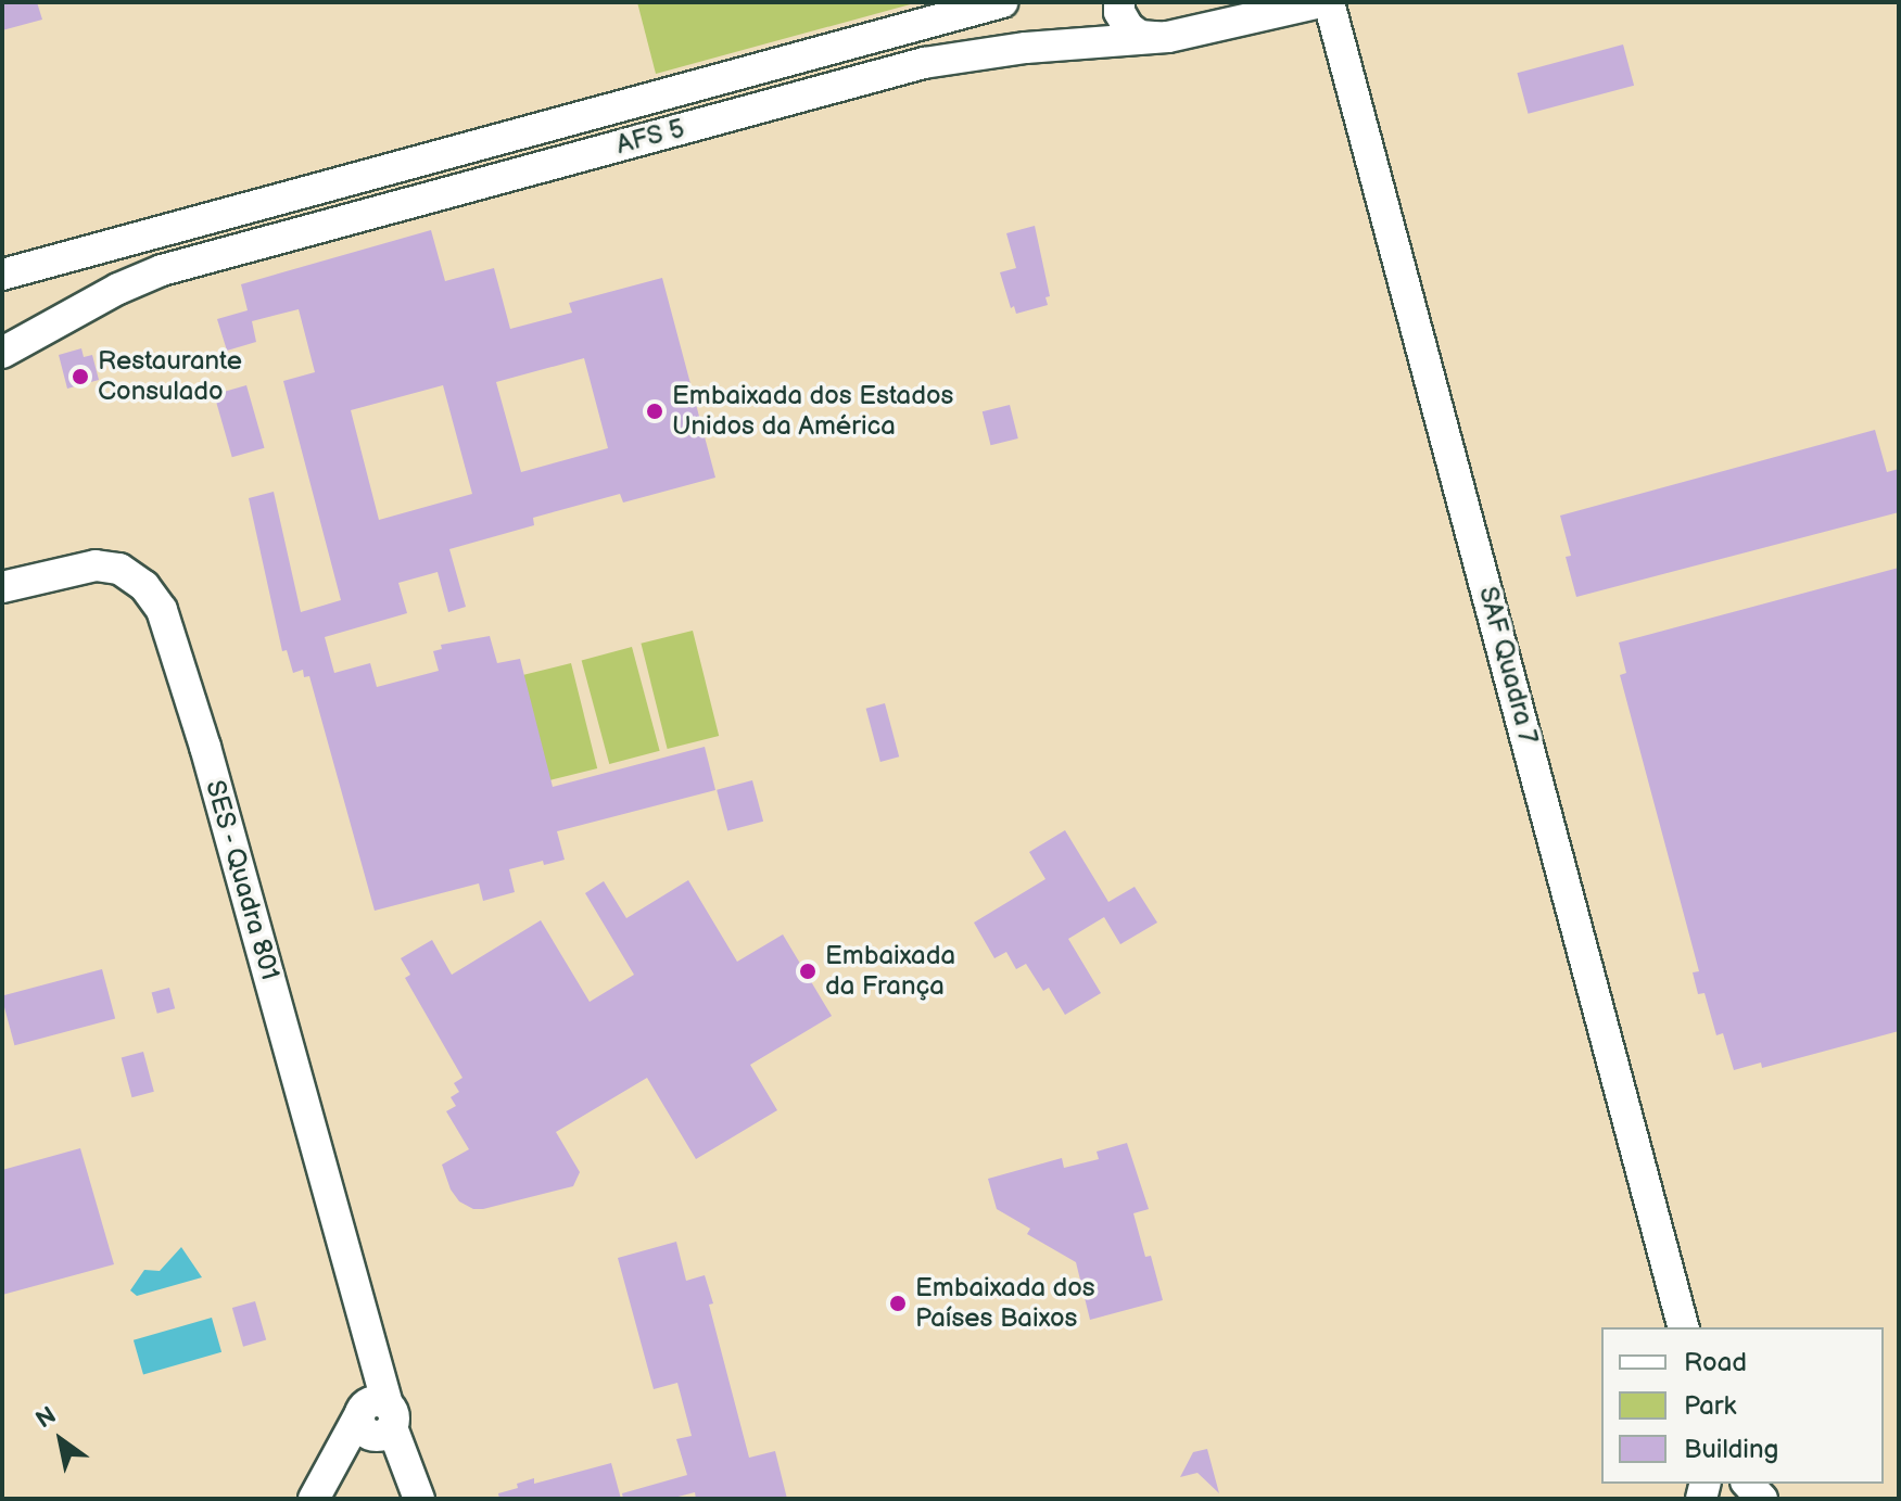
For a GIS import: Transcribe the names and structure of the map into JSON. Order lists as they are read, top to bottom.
{
  "streets": {
    "street": ["AFS 5", "SAF Quadra 7", "SES - Quadra 801"]
  },
  "places": [
    "Restaurante Consulado",
    "Embaixada dos Estados Unidos da América",
    "Embaixada da França",
    "Embaixada dos Países Baixos"
  ],
  "legend": ["Road", "Park", "Building"],
  "north": "top left"
}
